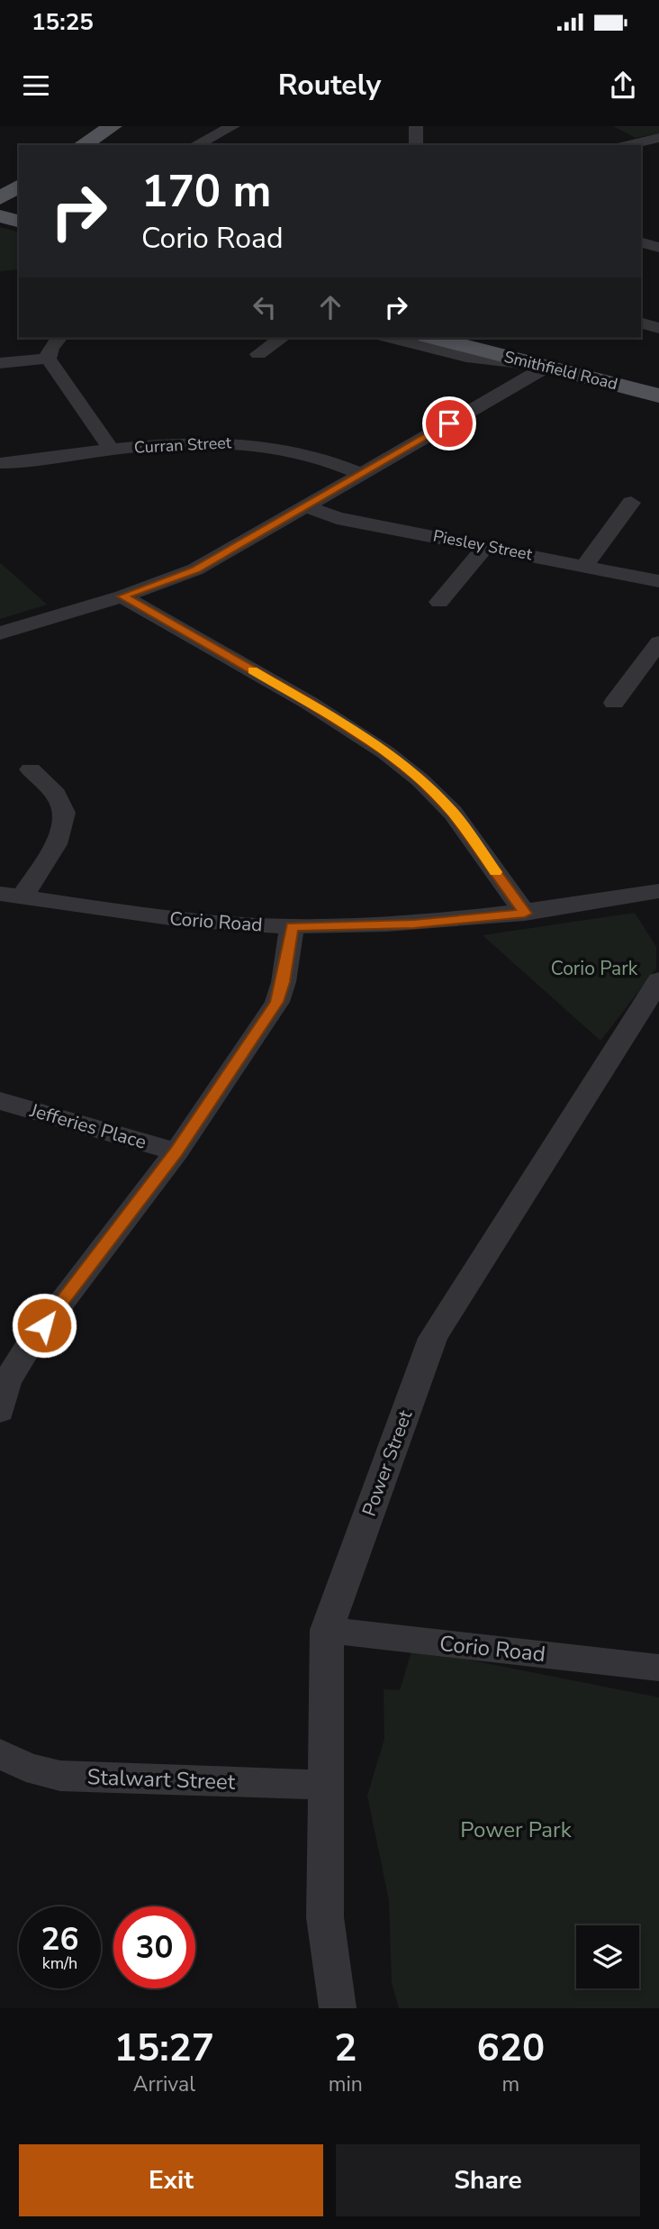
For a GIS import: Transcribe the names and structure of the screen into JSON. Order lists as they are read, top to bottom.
{
  "streets": {
    "main road": ["Smithfield Road"],
    "street": [
      "Curran Street",
      "Piesley Street",
      "Corio Road",
      "Jefferies Place",
      "Power Street",
      "Stalwart Street"
    ]
  },
  "crossings": [
    ["Corio Road", "Power Street"],
    ["Power Street", "Stalwart Street"]
  ],
  "parks": ["Corio Park", "Power Park"],
  "page": {
    "status": "15:25",
    "header": "Routely",
    "turn": ["170 m", "Corio Road"],
    "speed": "26 km/h",
    "limit": "30",
    "eta": [
      "15:27",
      "Arrival",
      "2",
      "min",
      "620",
      "m"
    ],
    "buttons": ["Exit", "Share"]
  }
}
